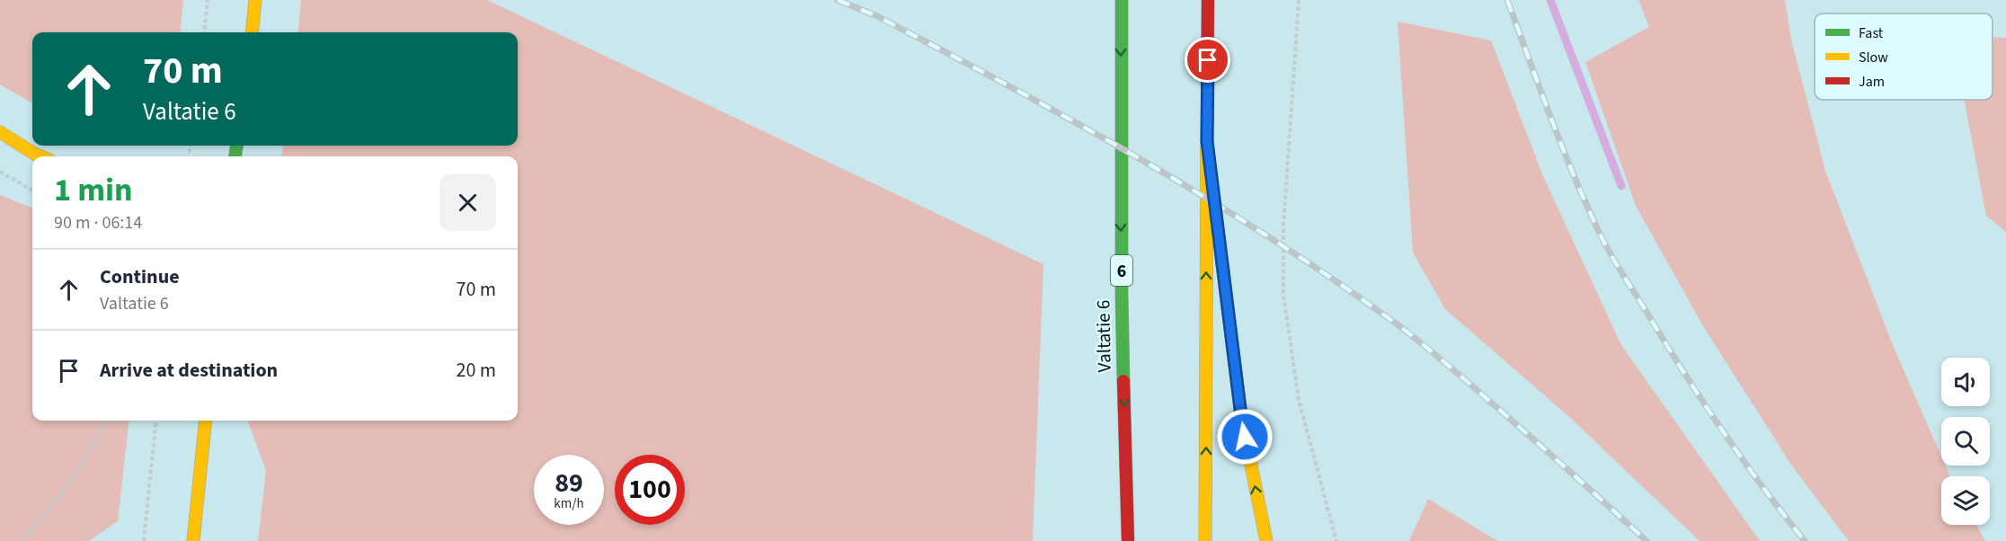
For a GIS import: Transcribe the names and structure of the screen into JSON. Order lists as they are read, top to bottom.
{
  "streets": {
    "main road": ["6", "Valtatie 6"]
  },
  "legend": ["Fast", "Slow", "Jam"],
  "page": {
    "turn": ["70 m", "Valtatie 6"],
    "heading": ["1 min", "90 m · 06:14"],
    "list": [
      {
        "name": "Continue",
        "note": "Valtatie 6",
        "value": "70 m"
      },
      {
        "name": "Arrive at destination",
        "value": "20 m"
      }
    ],
    "speed": "89 km/h",
    "limit": "100"
  }
}
